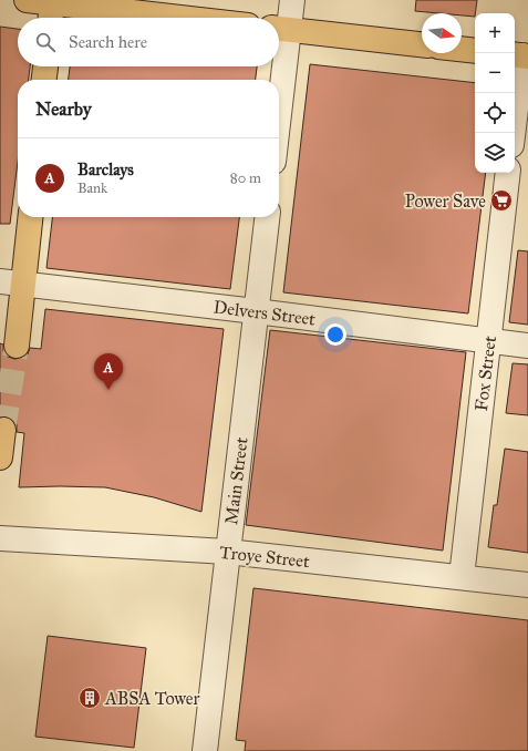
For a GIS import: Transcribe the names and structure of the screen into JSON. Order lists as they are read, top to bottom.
{
  "streets": {
    "street": [
      "Delvers Street",
      "Fox Street",
      "Main Street",
      "Troye Street"
    ]
  },
  "crossings": [
    ["Delvers Street", "Fox Street"],
    ["Delvers Street", "Main Street"],
    ["Fox Street", "Troye Street"],
    ["Main Street", "Troye Street"]
  ],
  "places": {
    "supermarket": ["Power Save"],
    "building": ["ABSA Tower"]
  },
  "north": "right",
  "page": {
    "map_buttons": ["+", "−"],
    "search": "Search here",
    "heading": "Nearby",
    "list": [
      {
        "mark": "A",
        "name": "Barclays",
        "note": "Bank",
        "value": "80 m"
      }
    ],
    "pins": "A"
  }
}
